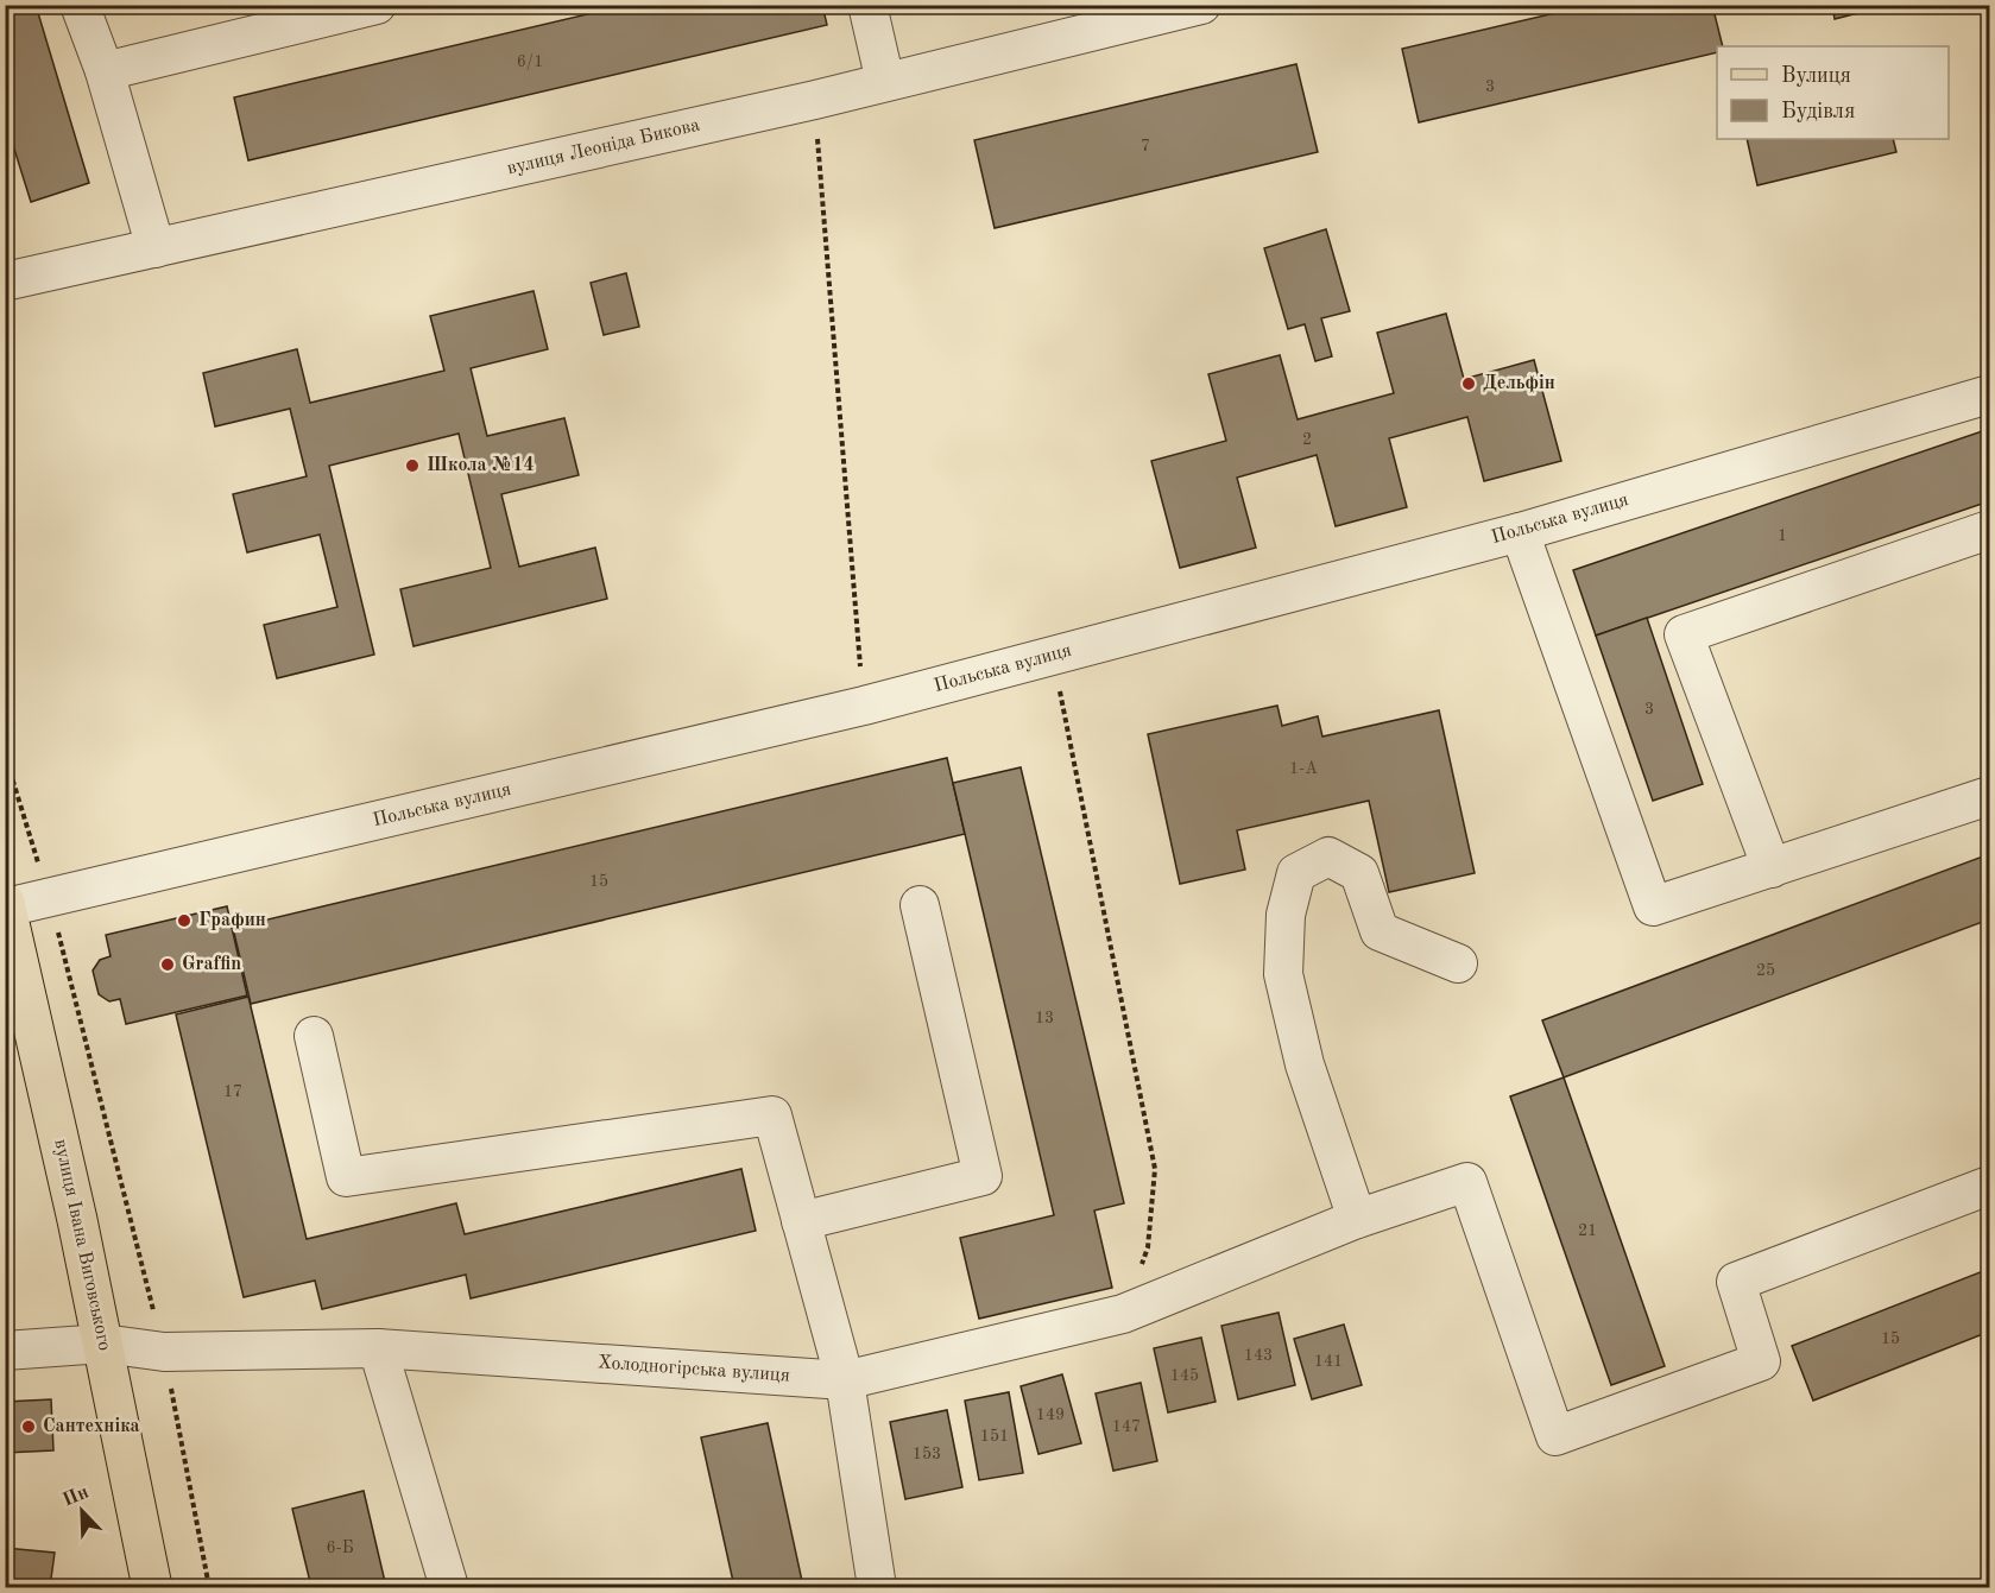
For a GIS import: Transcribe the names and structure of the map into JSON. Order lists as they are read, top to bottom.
{
  "streets": {
    "main road": ["вулиця Івана Виговського"],
    "street": ["вулиця Леоніда Бикова", "Польська вулиця", "Холодногірська вулиця"]
  },
  "crossings": [
    ["Польська вулиця", "вулиця Івана Виговського"],
    ["вулиця Івана Виговського", "Холодногірська вулиця"]
  ],
  "places": [
    "Дельфін",
    "Школа №14",
    "Графин",
    "Graffin",
    "Сантехніка"
  ],
  "house_numbers": [
    "6/1",
    "3",
    "7",
    "2",
    "1",
    "3",
    "1-А",
    "15",
    "25",
    "13",
    "17",
    "21",
    "15",
    "143",
    "141",
    "145",
    "149",
    "147",
    "151",
    "153",
    "6-Б"
  ],
  "legend": ["Вулиця", "Будівля"],
  "north": "top left"
}
